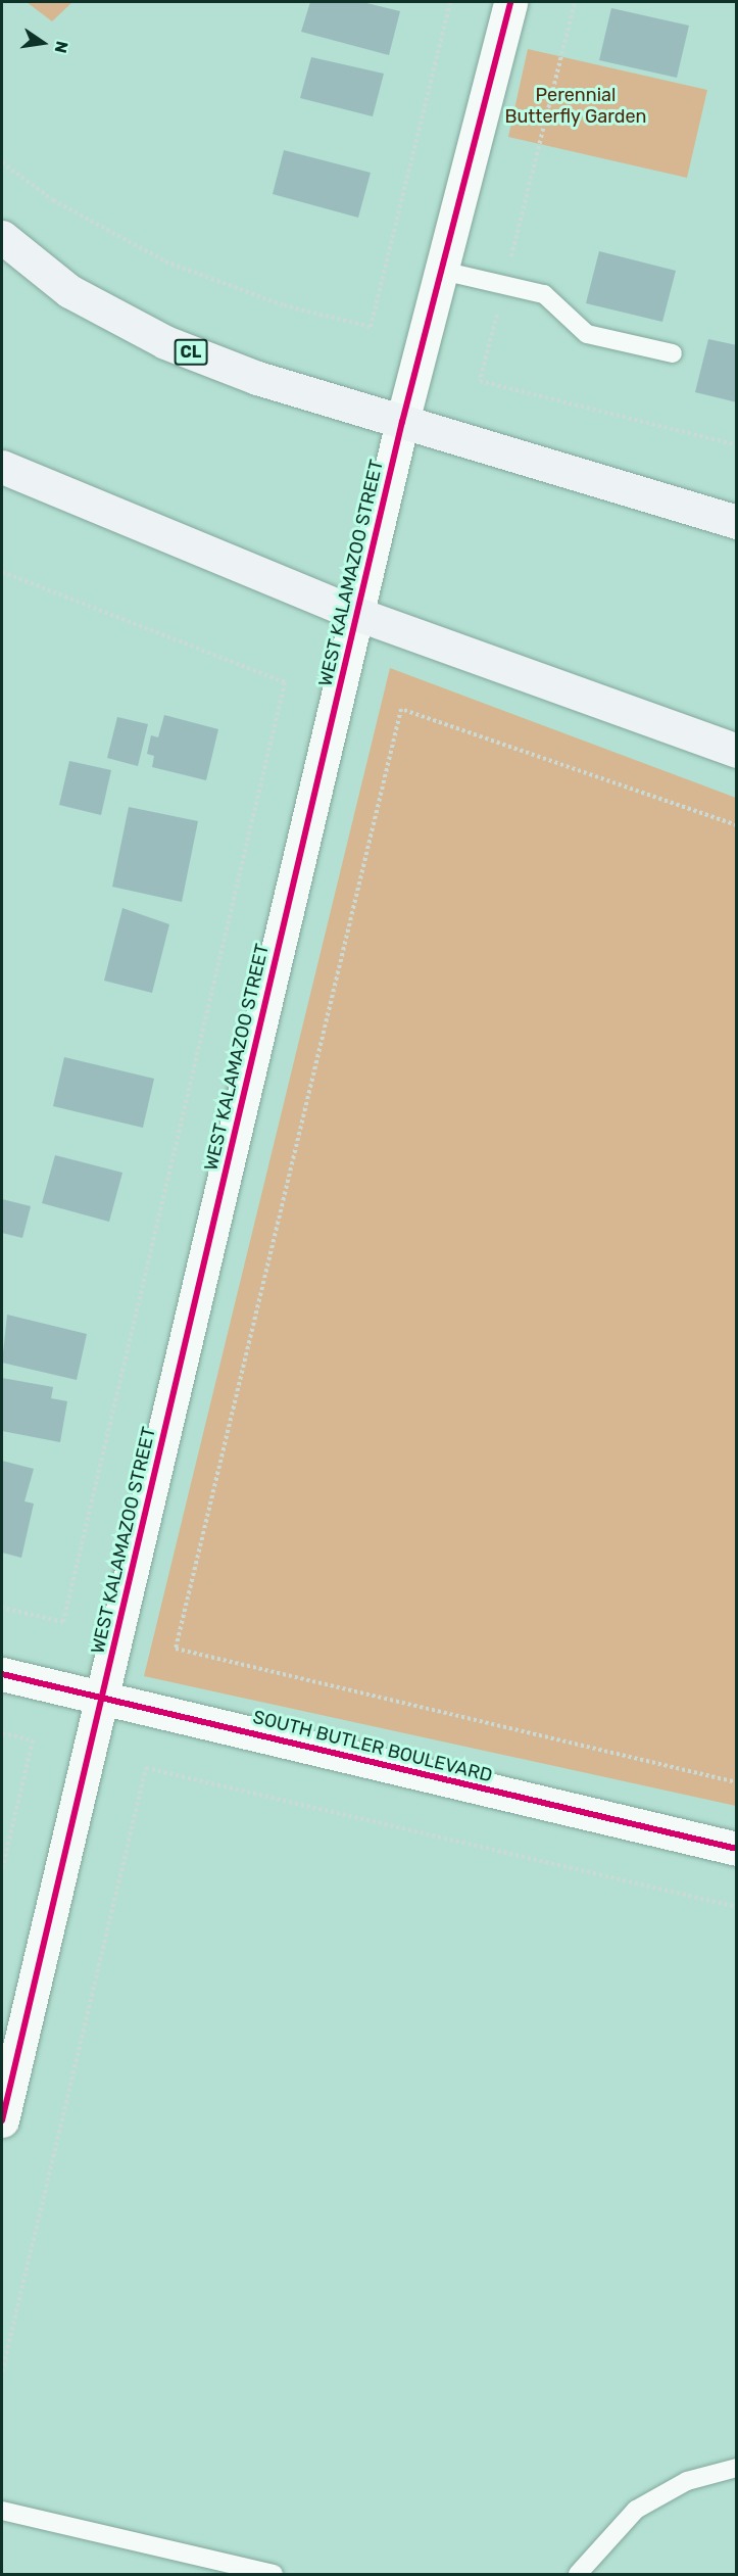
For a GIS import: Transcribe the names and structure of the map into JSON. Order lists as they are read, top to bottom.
{
  "streets": {
    "main road": ["CL"],
    "street": ["WEST KALAMAZOO STREET", "SOUTH BUTLER BOULEVARD"]
  },
  "crossings": [
    ["CL", "WEST KALAMAZOO STREET"],
    ["WEST KALAMAZOO STREET", "SOUTH BUTLER BOULEVARD"]
  ],
  "parks": ["Perennial Butterfly Garden"],
  "north": "right"
}
